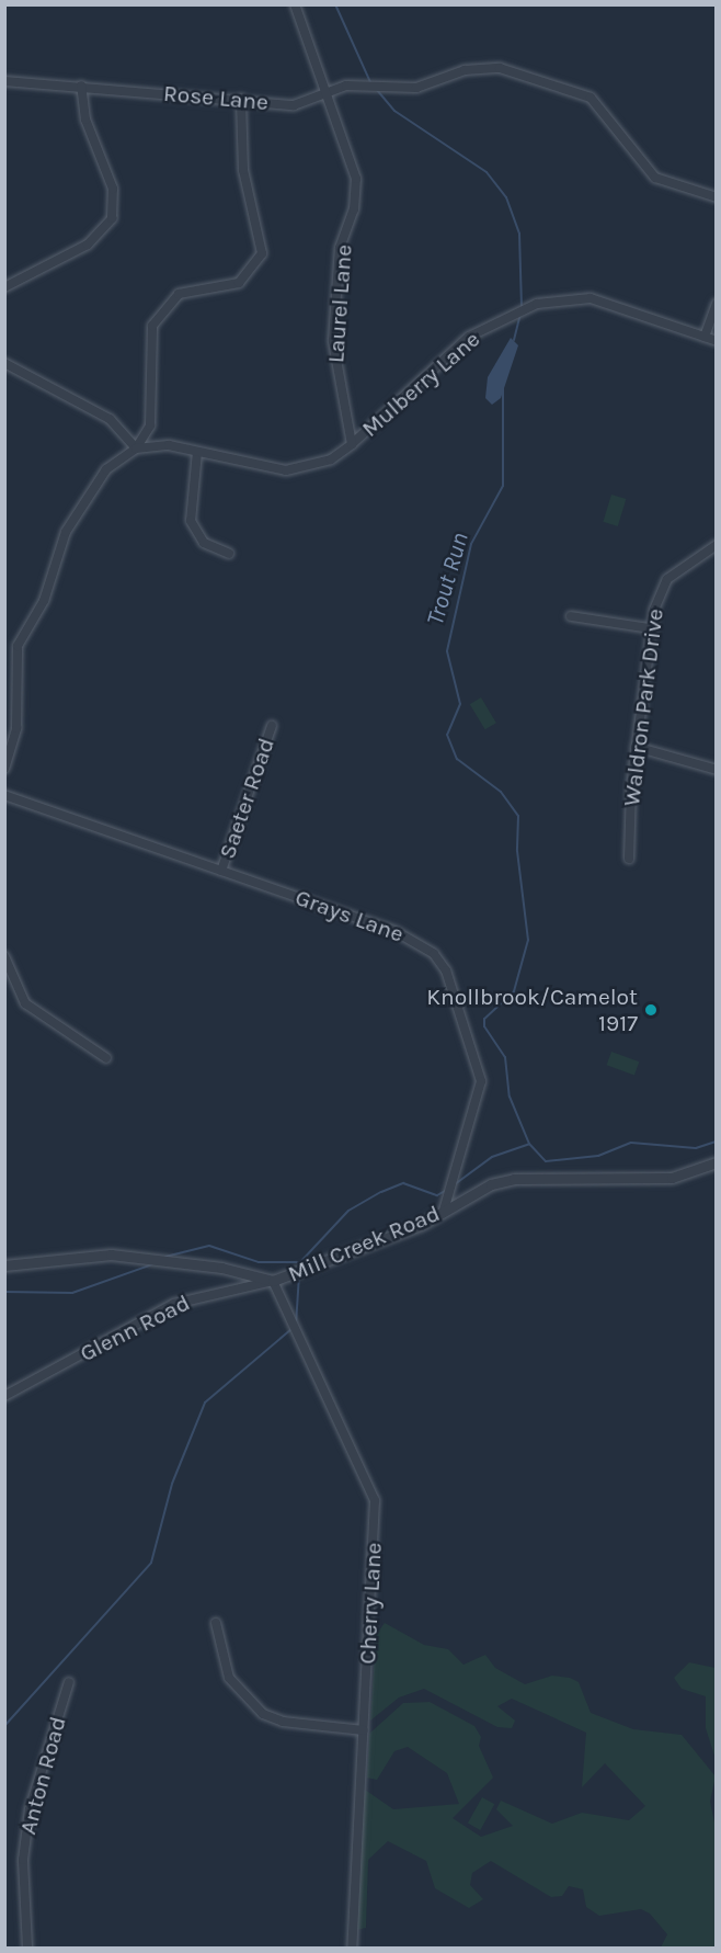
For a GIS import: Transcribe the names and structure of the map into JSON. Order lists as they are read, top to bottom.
{
  "streets": {
    "street": [
      "Rose Lane",
      "Laurel Lane",
      "Mulberry Lane",
      "Waldron Park Drive",
      "Saeter Road",
      "Grays Lane",
      "Mill Creek Road",
      "Glenn Road",
      "Cherry Lane",
      "Anton Road"
    ]
  },
  "crossings": [
    ["Rose Lane", "Laurel Lane"],
    ["Laurel Lane", "Mulberry Lane"],
    ["Saeter Road", "Grays Lane"],
    ["Grays Lane", "Mill Creek Road"],
    ["Mill Creek Road", "Glenn Road"],
    ["Mill Creek Road", "Cherry Lane"],
    ["Glenn Road", "Cherry Lane"]
  ],
  "water": ["Trout Run"],
  "places": ["Knollbrook/Camelot 1917"]
}
